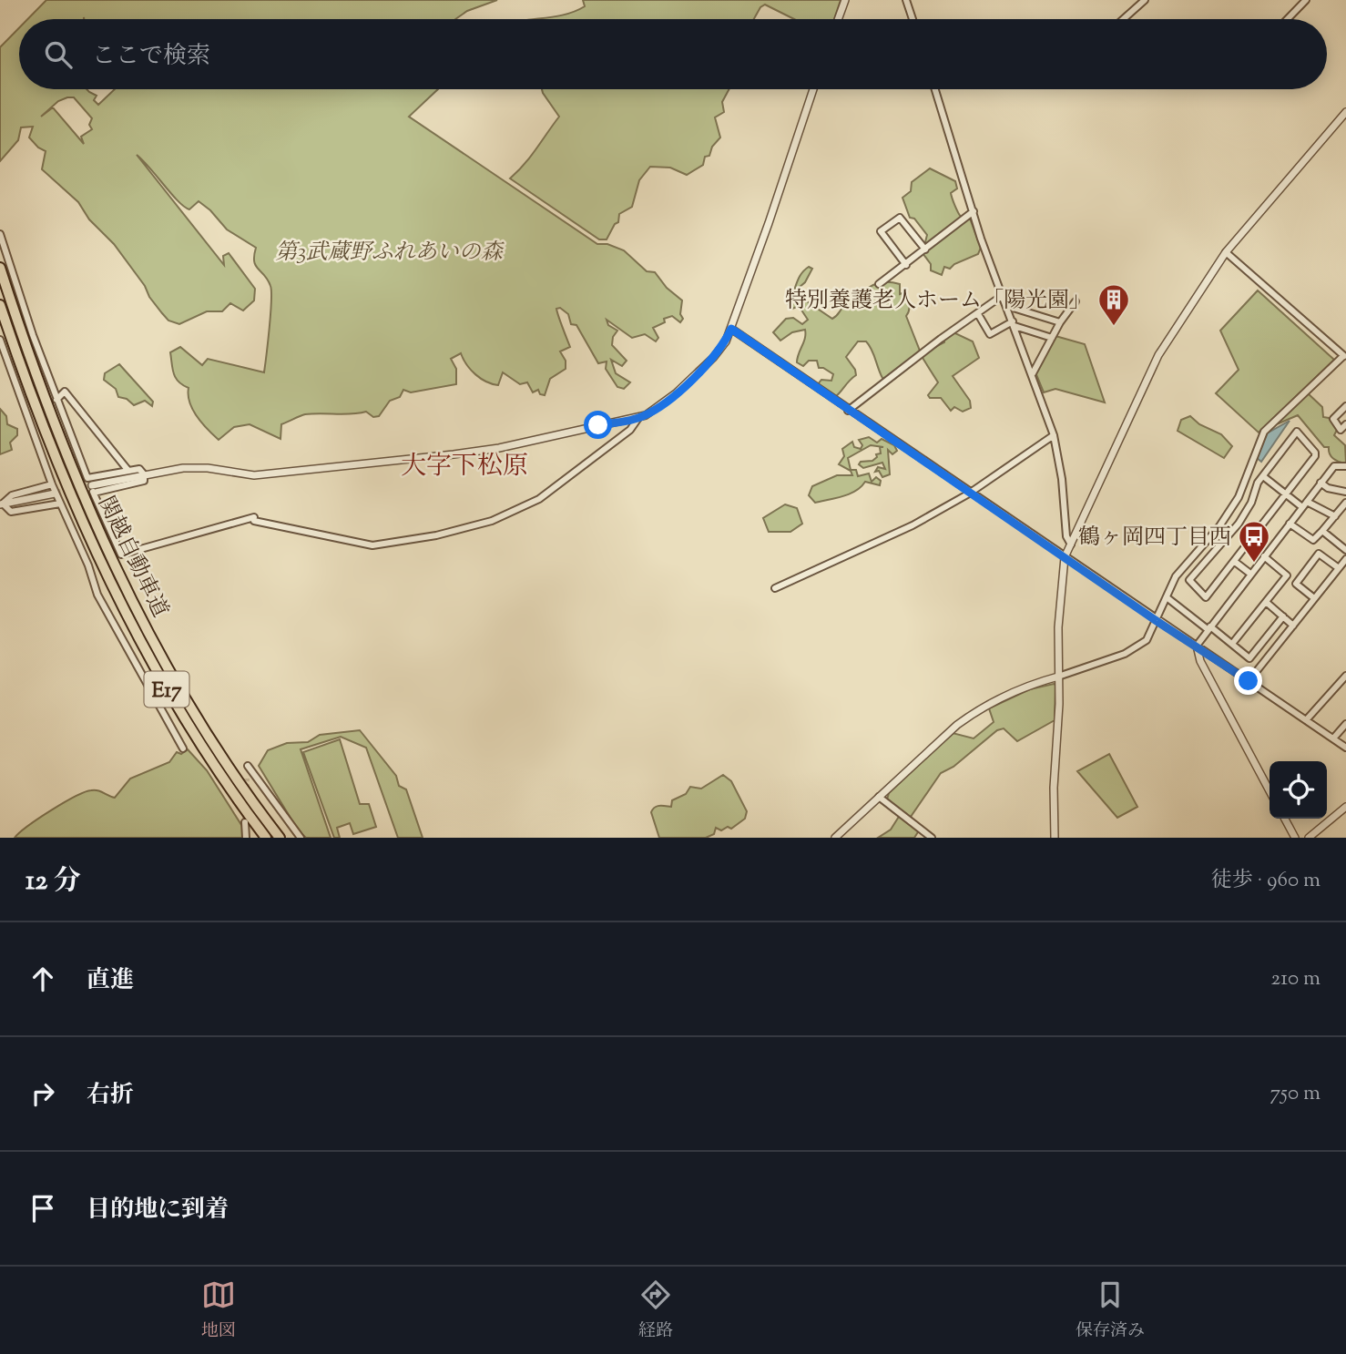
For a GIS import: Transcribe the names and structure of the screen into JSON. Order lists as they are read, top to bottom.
{
  "streets": {
    "highway": ["関越自動車道", "E17"]
  },
  "districts": ["大字下松原"],
  "parks": ["第3武蔵野ふれあいの森"],
  "places": {
    "building": ["特別養護老人ホーム「陽光園」"],
    "bus stop": ["鶴ヶ岡四丁目西"]
  },
  "page": {
    "search": "ここで検索",
    "heading": ["12 分", "徒歩 · 960 m"],
    "list": [
      ["直進", "210 m"],
      ["右折", "750 m"],
      "目的地に到着"
    ],
    "nav": ["地図", "経路", "保存済み"]
  }
}
